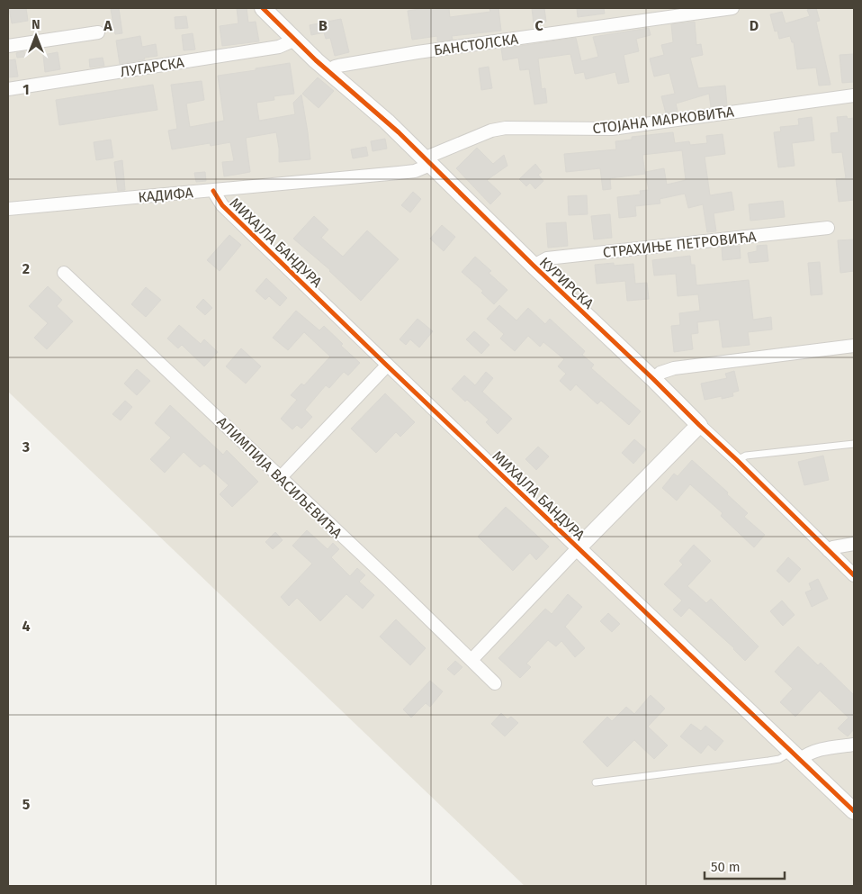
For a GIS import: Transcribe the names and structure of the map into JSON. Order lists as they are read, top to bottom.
{
  "streets": {
    "street": [
      "БАНСТОЛСКА",
      "ЛУГАРСКА",
      "СТОЈАНА МАРКОВИЋА",
      "КАДИФА",
      "МИХАЈЛА БАНДУРА",
      "СТРАХИЊЕ ПЕТРОВИЋА",
      "КУРИРСКА",
      "АЛИМПИЈА ВАСИЉЕВИЋА"
    ]
  },
  "crossings": [
    ["БАНСТОЛСКА", "КУРИРСКА"],
    ["ЛУГАРСКА", "КУРИРСКА"],
    ["СТОЈАНА МАРКОВИЋА", "КАДИФА"],
    ["СТОЈАНА МАРКОВИЋА", "КУРИРСКА"],
    ["КАДИФА", "МИХАЈЛА БАНДУРА"],
    ["КАДИФА", "КУРИРСКА"],
    ["СТРАХИЊЕ ПЕТРОВИЋА", "КУРИРСКА"]
  ],
  "scale_bar": "50 m",
  "north": "top",
  "grid": {
    "columns": [
      "A",
      "B",
      "C",
      "D"
    ],
    "rows": [
      "1",
      "2",
      "3",
      "4",
      "5"
    ]
  }
}
